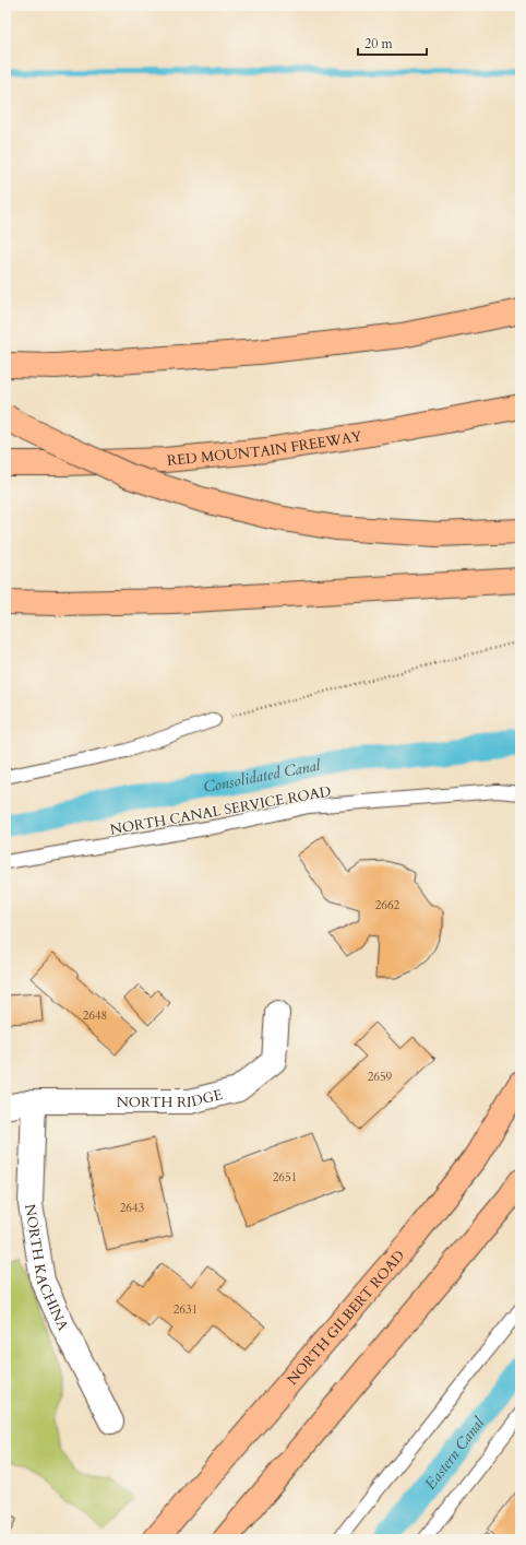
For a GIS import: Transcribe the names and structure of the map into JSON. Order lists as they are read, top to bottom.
{
  "streets": {
    "main road": ["RED MOUNTAIN FREEWAY", "NORTH GILBERT ROAD"],
    "street": ["NORTH RIDGE", "NORTH KACHINA"],
    "lane": ["NORTH CANAL SERVICE ROAD"]
  },
  "crossings": [
    ["NORTH RIDGE", "NORTH KACHINA"]
  ],
  "water": ["Consolidated Canal", "Eastern Canal"],
  "house_numbers": [
    "2662",
    "2648",
    "2659",
    "2651",
    "2643",
    "2631"
  ],
  "scale_bar": "20 m"
}
